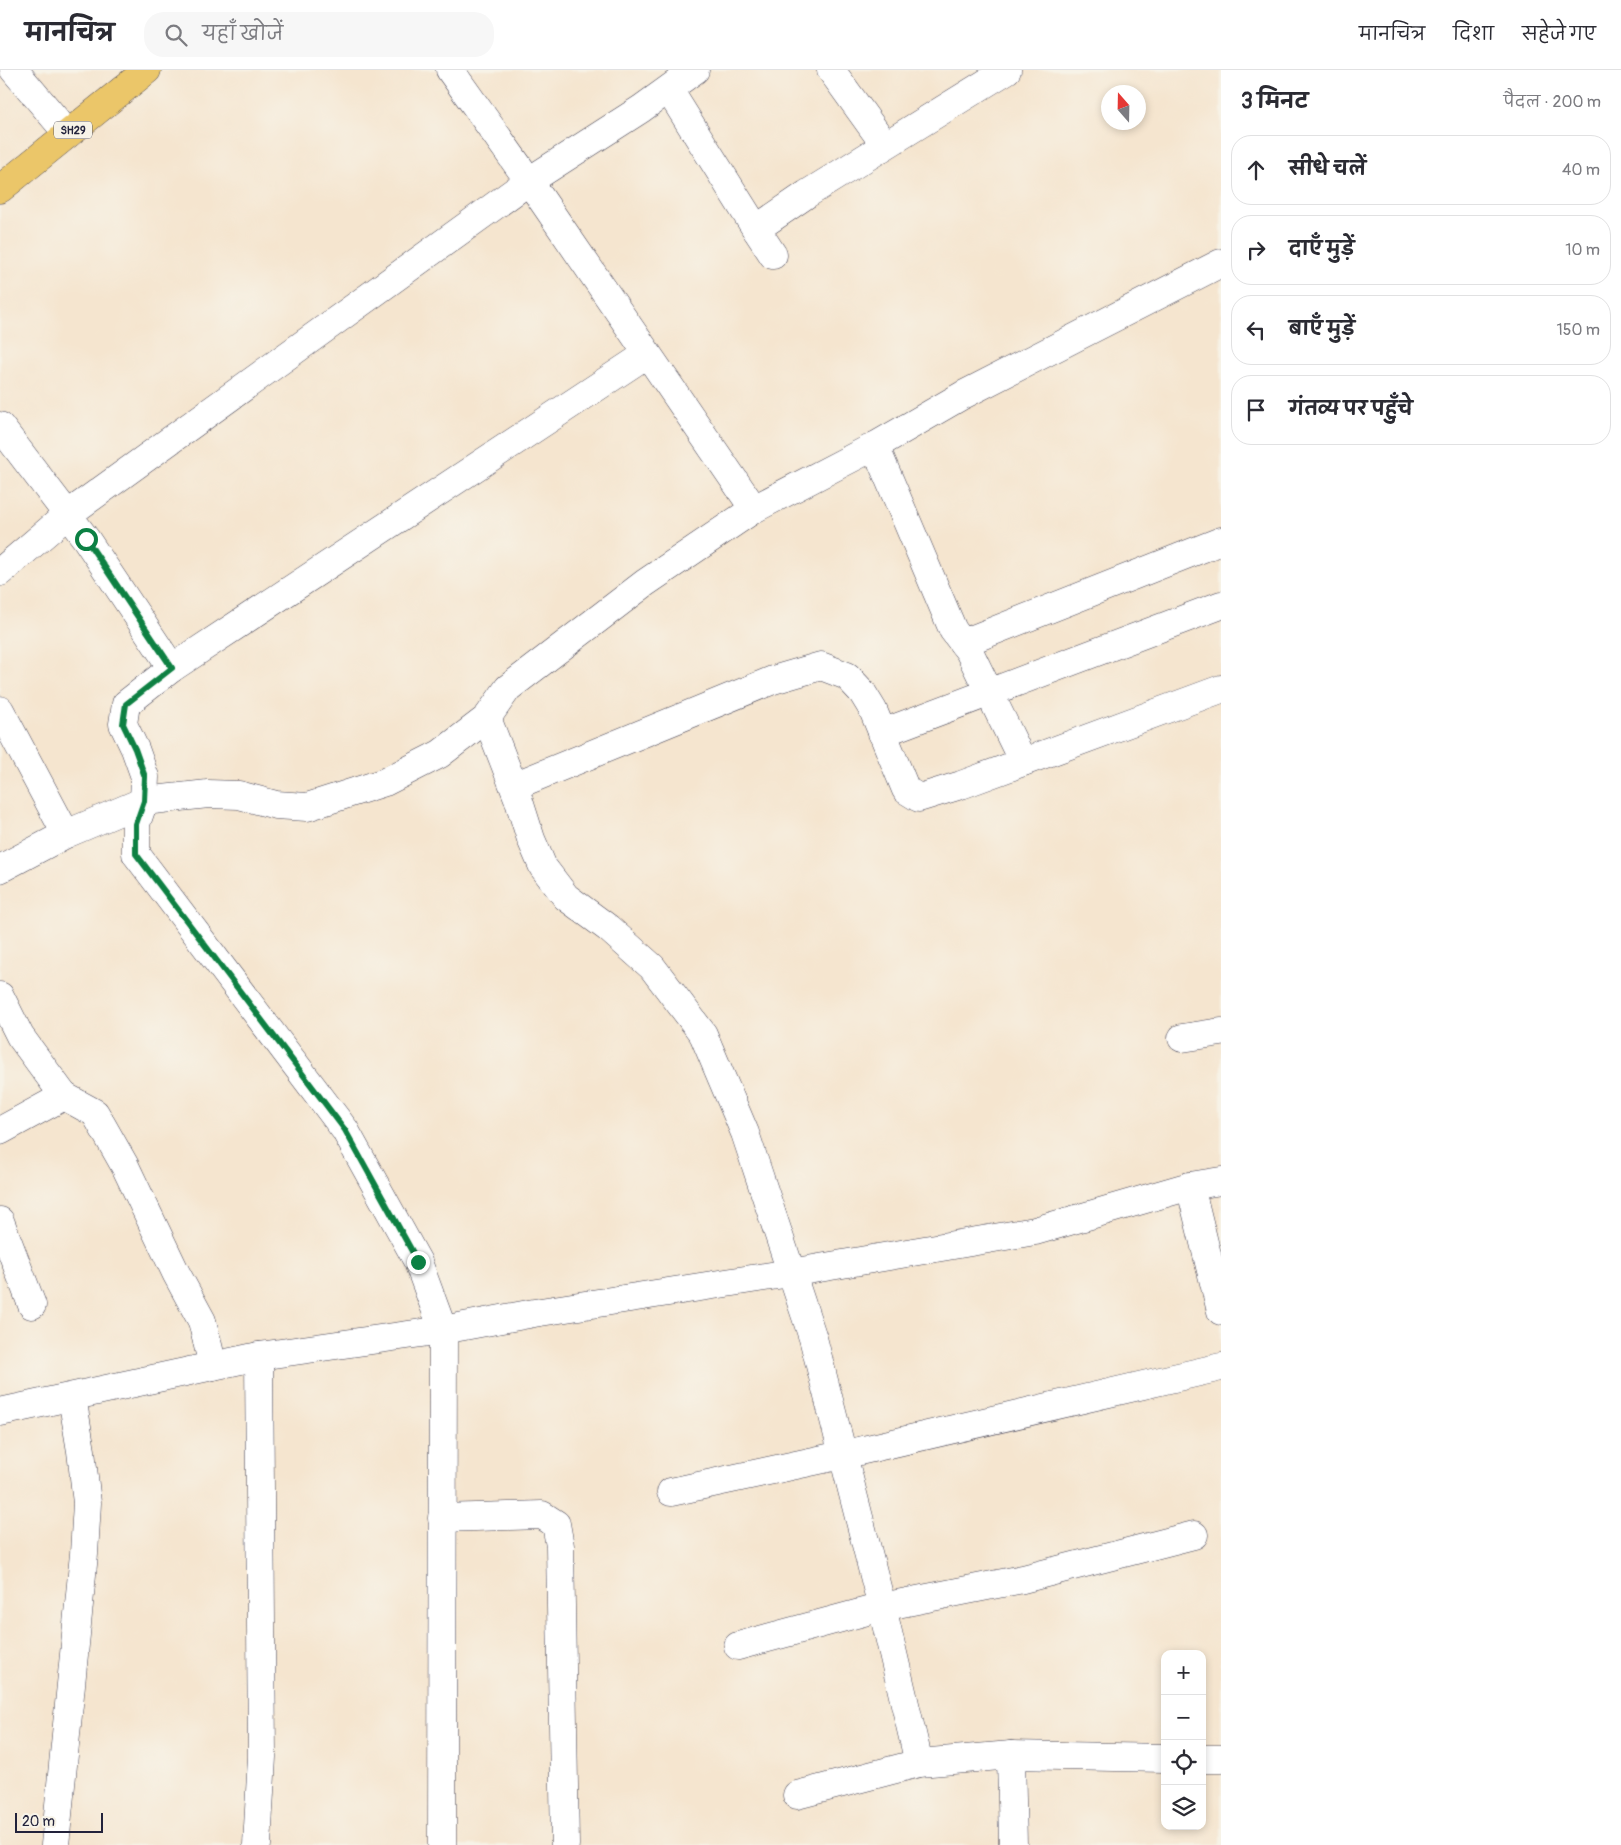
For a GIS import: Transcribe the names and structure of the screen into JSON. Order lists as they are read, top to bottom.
{
  "streets": {
    "main road": ["SH29"]
  },
  "scale_bar": "20 m",
  "north": "top",
  "page": {
    "header": "मानचित्र",
    "search": "यहाँ खोजें",
    "nav": ["मानचित्र", "दिशा", "सहेजे गए"],
    "heading": ["3 मिनट", "पैदल · 200 m"],
    "list": [
      ["सीधे चलें", "40 m"],
      ["दाएँ मुड़ें", "10 m"],
      ["बाएँ मुड़ें", "150 m"],
      "गंतव्य पर पहुँचे"
    ],
    "map_buttons": ["+", "−"],
    "scale": "20 m"
  }
}
